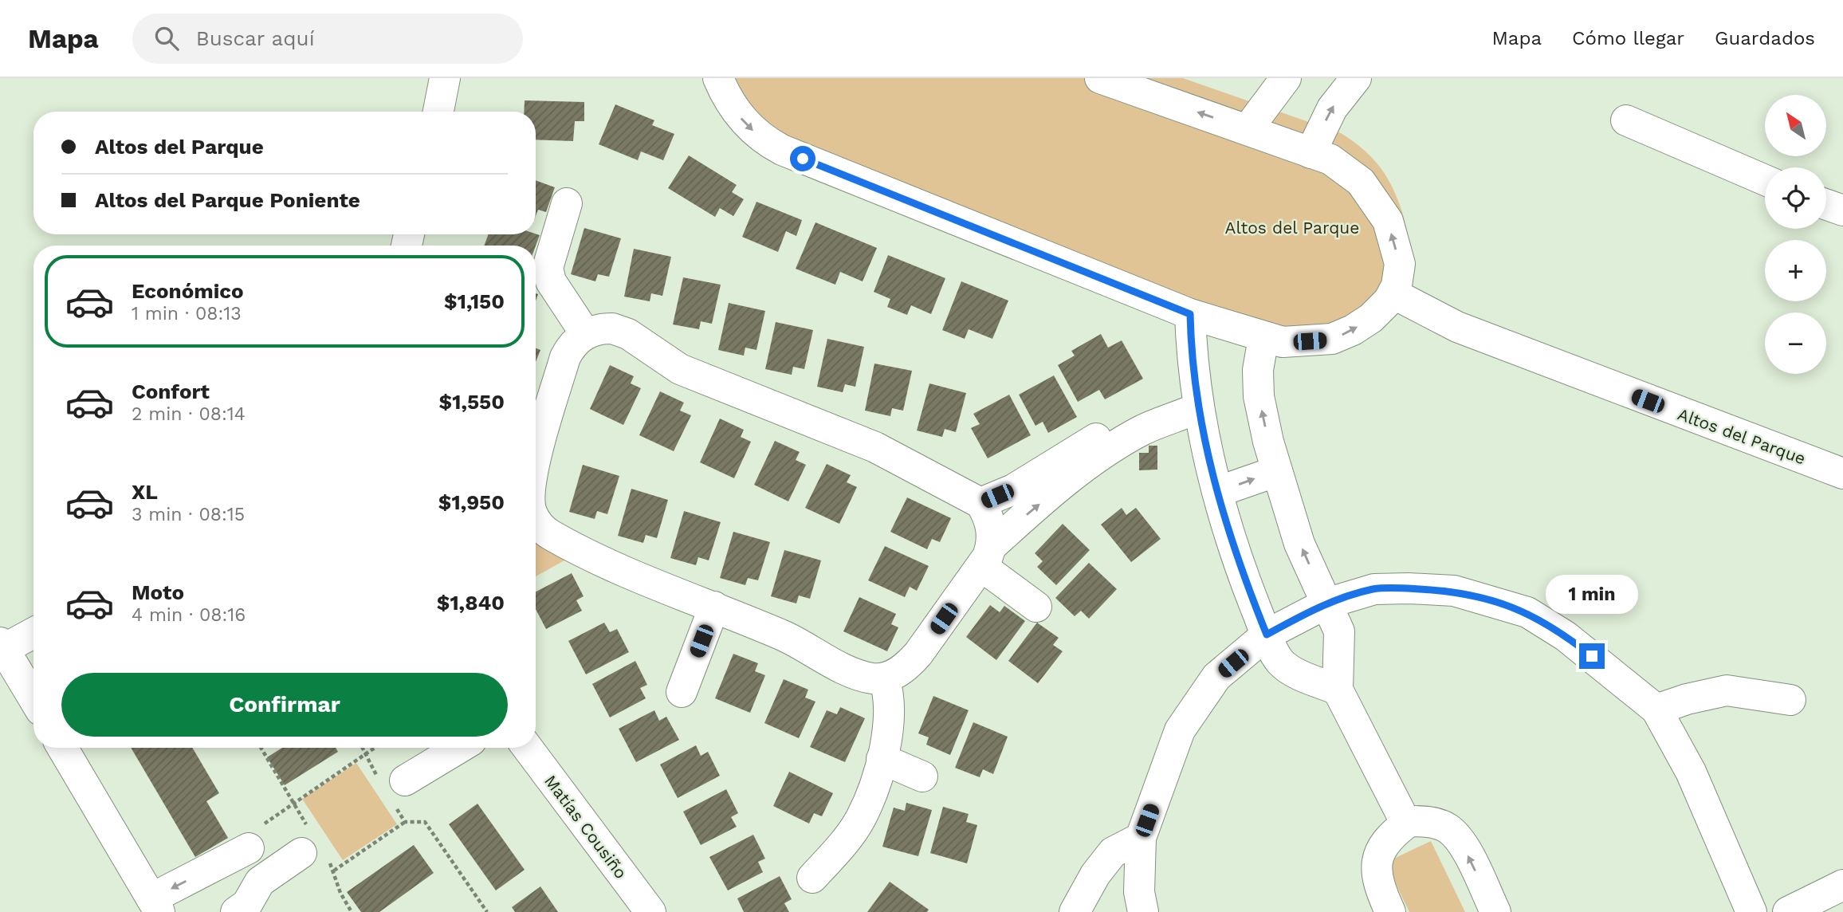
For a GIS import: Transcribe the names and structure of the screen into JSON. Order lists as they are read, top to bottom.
{
  "streets": {
    "street": ["Altos del Parque", "Matías Cousiño"]
  },
  "parks": ["Altos del Parque"],
  "north": "top left",
  "page": {
    "header": "Mapa",
    "search": "Buscar aquí",
    "nav": ["Mapa", "Cómo llegar", "Guardados"],
    "map_buttons": ["+", "−"],
    "banner": ["Altos del Parque", "Altos del Parque Poniente"],
    "list": [
      {
        "name": "Económico",
        "note": "1 min · 08:13",
        "value": "$1,150"
      },
      {
        "name": "Confort",
        "note": "2 min · 08:14",
        "value": "$1,550"
      },
      {
        "name": "XL",
        "note": "3 min · 08:15",
        "value": "$1,950"
      },
      {
        "name": "Moto",
        "note": "4 min · 08:16",
        "value": "$1,840"
      }
    ],
    "bubble": "1 min",
    "buttons": "Confirmar"
  }
}
